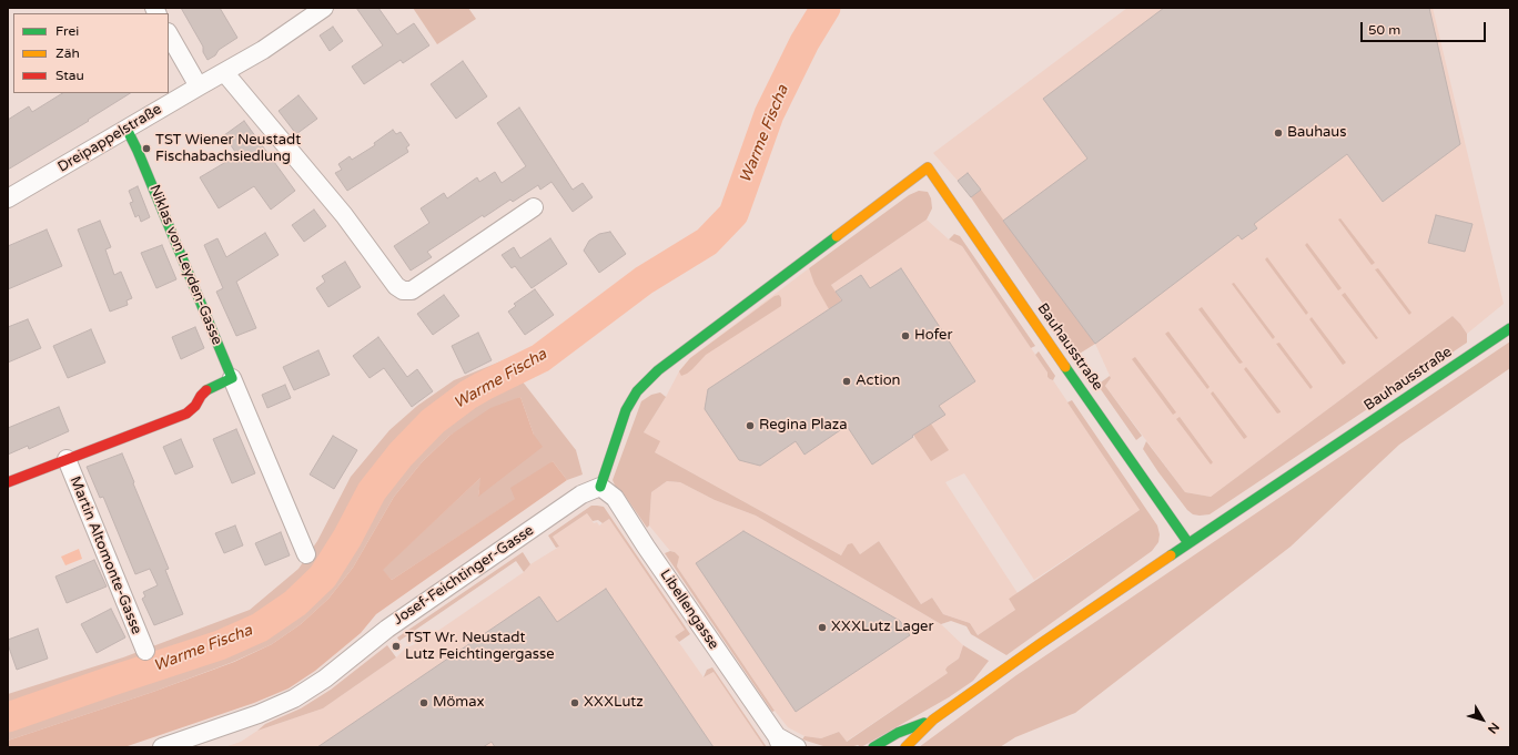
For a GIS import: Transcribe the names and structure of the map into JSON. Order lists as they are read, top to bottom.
{
  "streets": {
    "street": [
      "Dreipappelstraße",
      "Niklas von Leyden-Gasse",
      "Bauhausstraße",
      "Martin Altomonte-Gasse",
      "Josef-Feichtinger-Gasse",
      "Libellengasse"
    ]
  },
  "crossings": [
    ["Dreipappelstraße", "Niklas von Leyden-Gasse"],
    ["Bauhausstraße", "Josef-Feichtinger-Gasse"],
    ["Bauhausstraße", "Libellengasse"],
    ["Josef-Feichtinger-Gasse", "Libellengasse"]
  ],
  "water": ["Warme Fischa"],
  "places": [
    "Bauhaus",
    "TST Wiener Neustadt Fischabachsiedlung",
    "Hofer",
    "Action",
    "Regina Plaza",
    "XXXLutz Lager",
    "TST Wr. Neustadt Lutz Feichtingergasse",
    "Mömax",
    "XXXLutz"
  ],
  "legend": ["Frei", "Zäh", "Stau"],
  "scale_bar": "50 m",
  "north": "bottom right"
}
